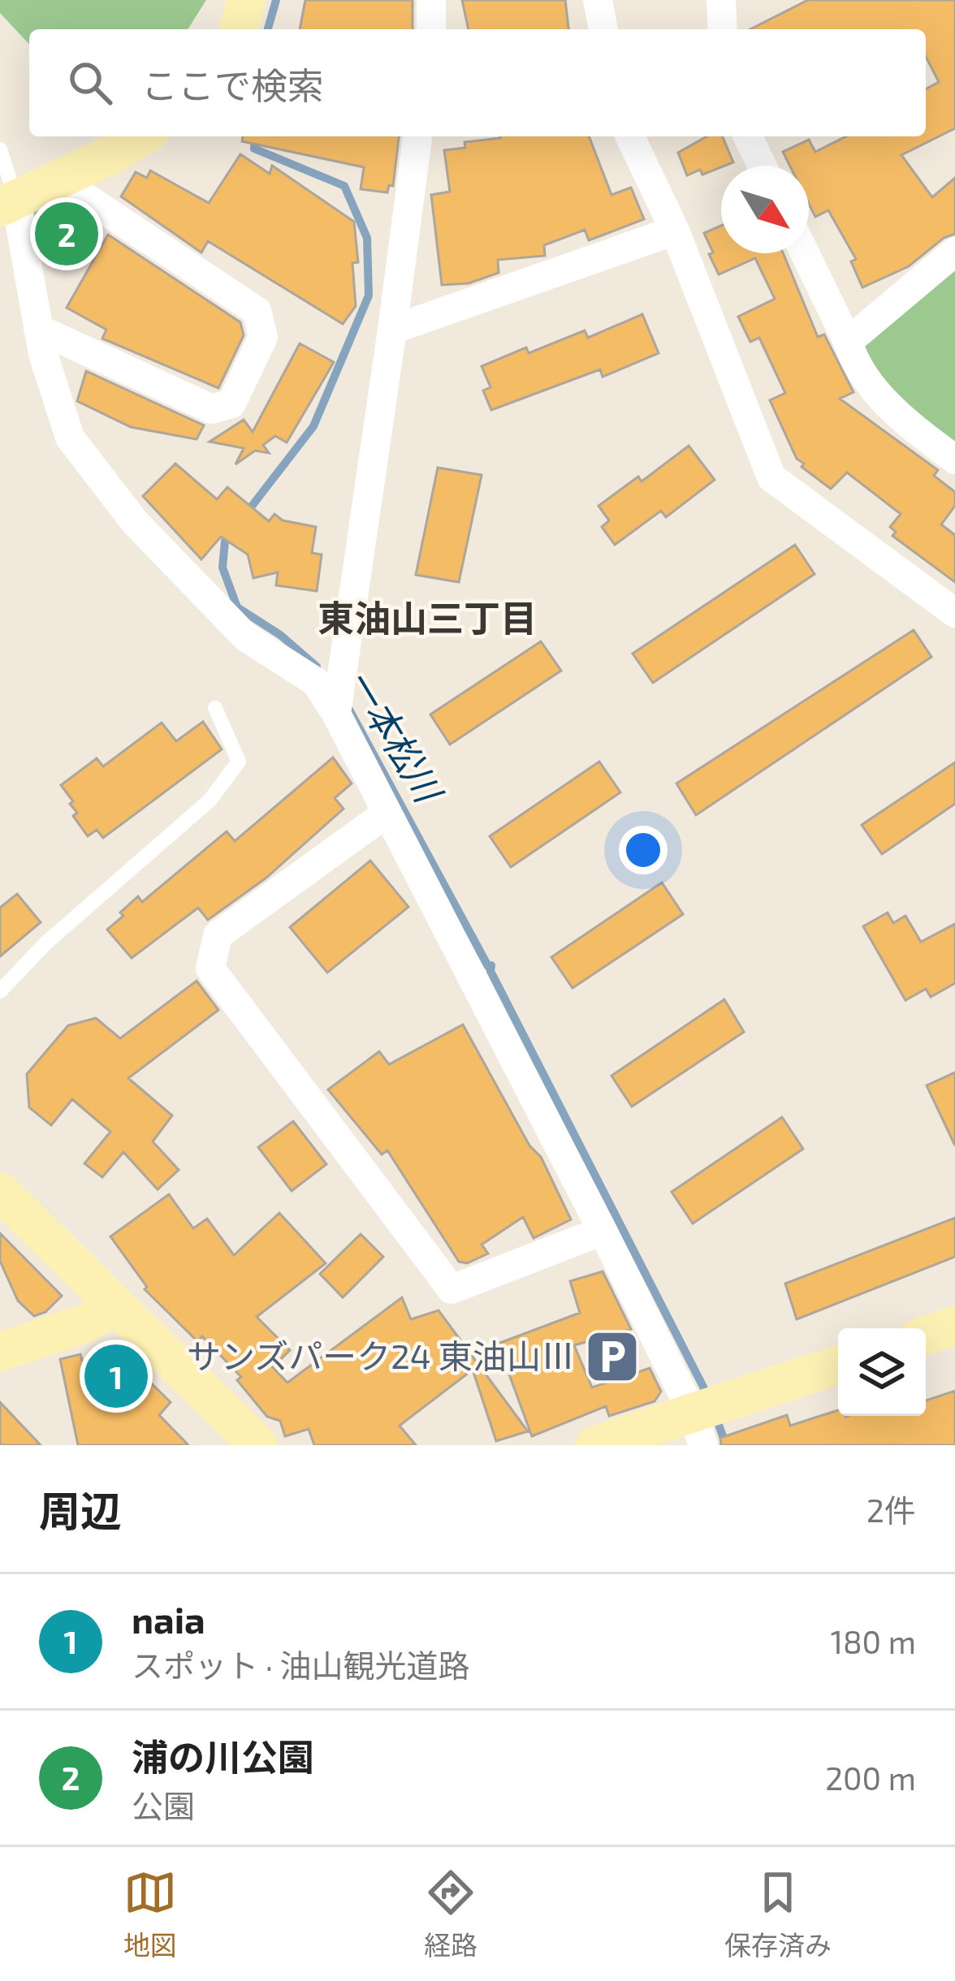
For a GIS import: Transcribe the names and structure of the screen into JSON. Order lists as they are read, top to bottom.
{
  "districts": ["東油山三丁目"],
  "water": ["一本松川"],
  "places": {
    "parking": ["サンズパーク24 東油山Ⅲ"]
  },
  "north": "bottom right",
  "page": {
    "search": "ここで検索",
    "pins": ["2", "1"],
    "heading": ["周辺", "2件"],
    "list": [
      {
        "mark": "1",
        "name": "naia",
        "note": "スポット · 油山観光道路",
        "value": "180 m"
      },
      {
        "mark": "2",
        "name": "浦の川公園",
        "note": "公園",
        "value": "200 m"
      }
    ],
    "nav": ["地図", "経路", "保存済み"]
  }
}
